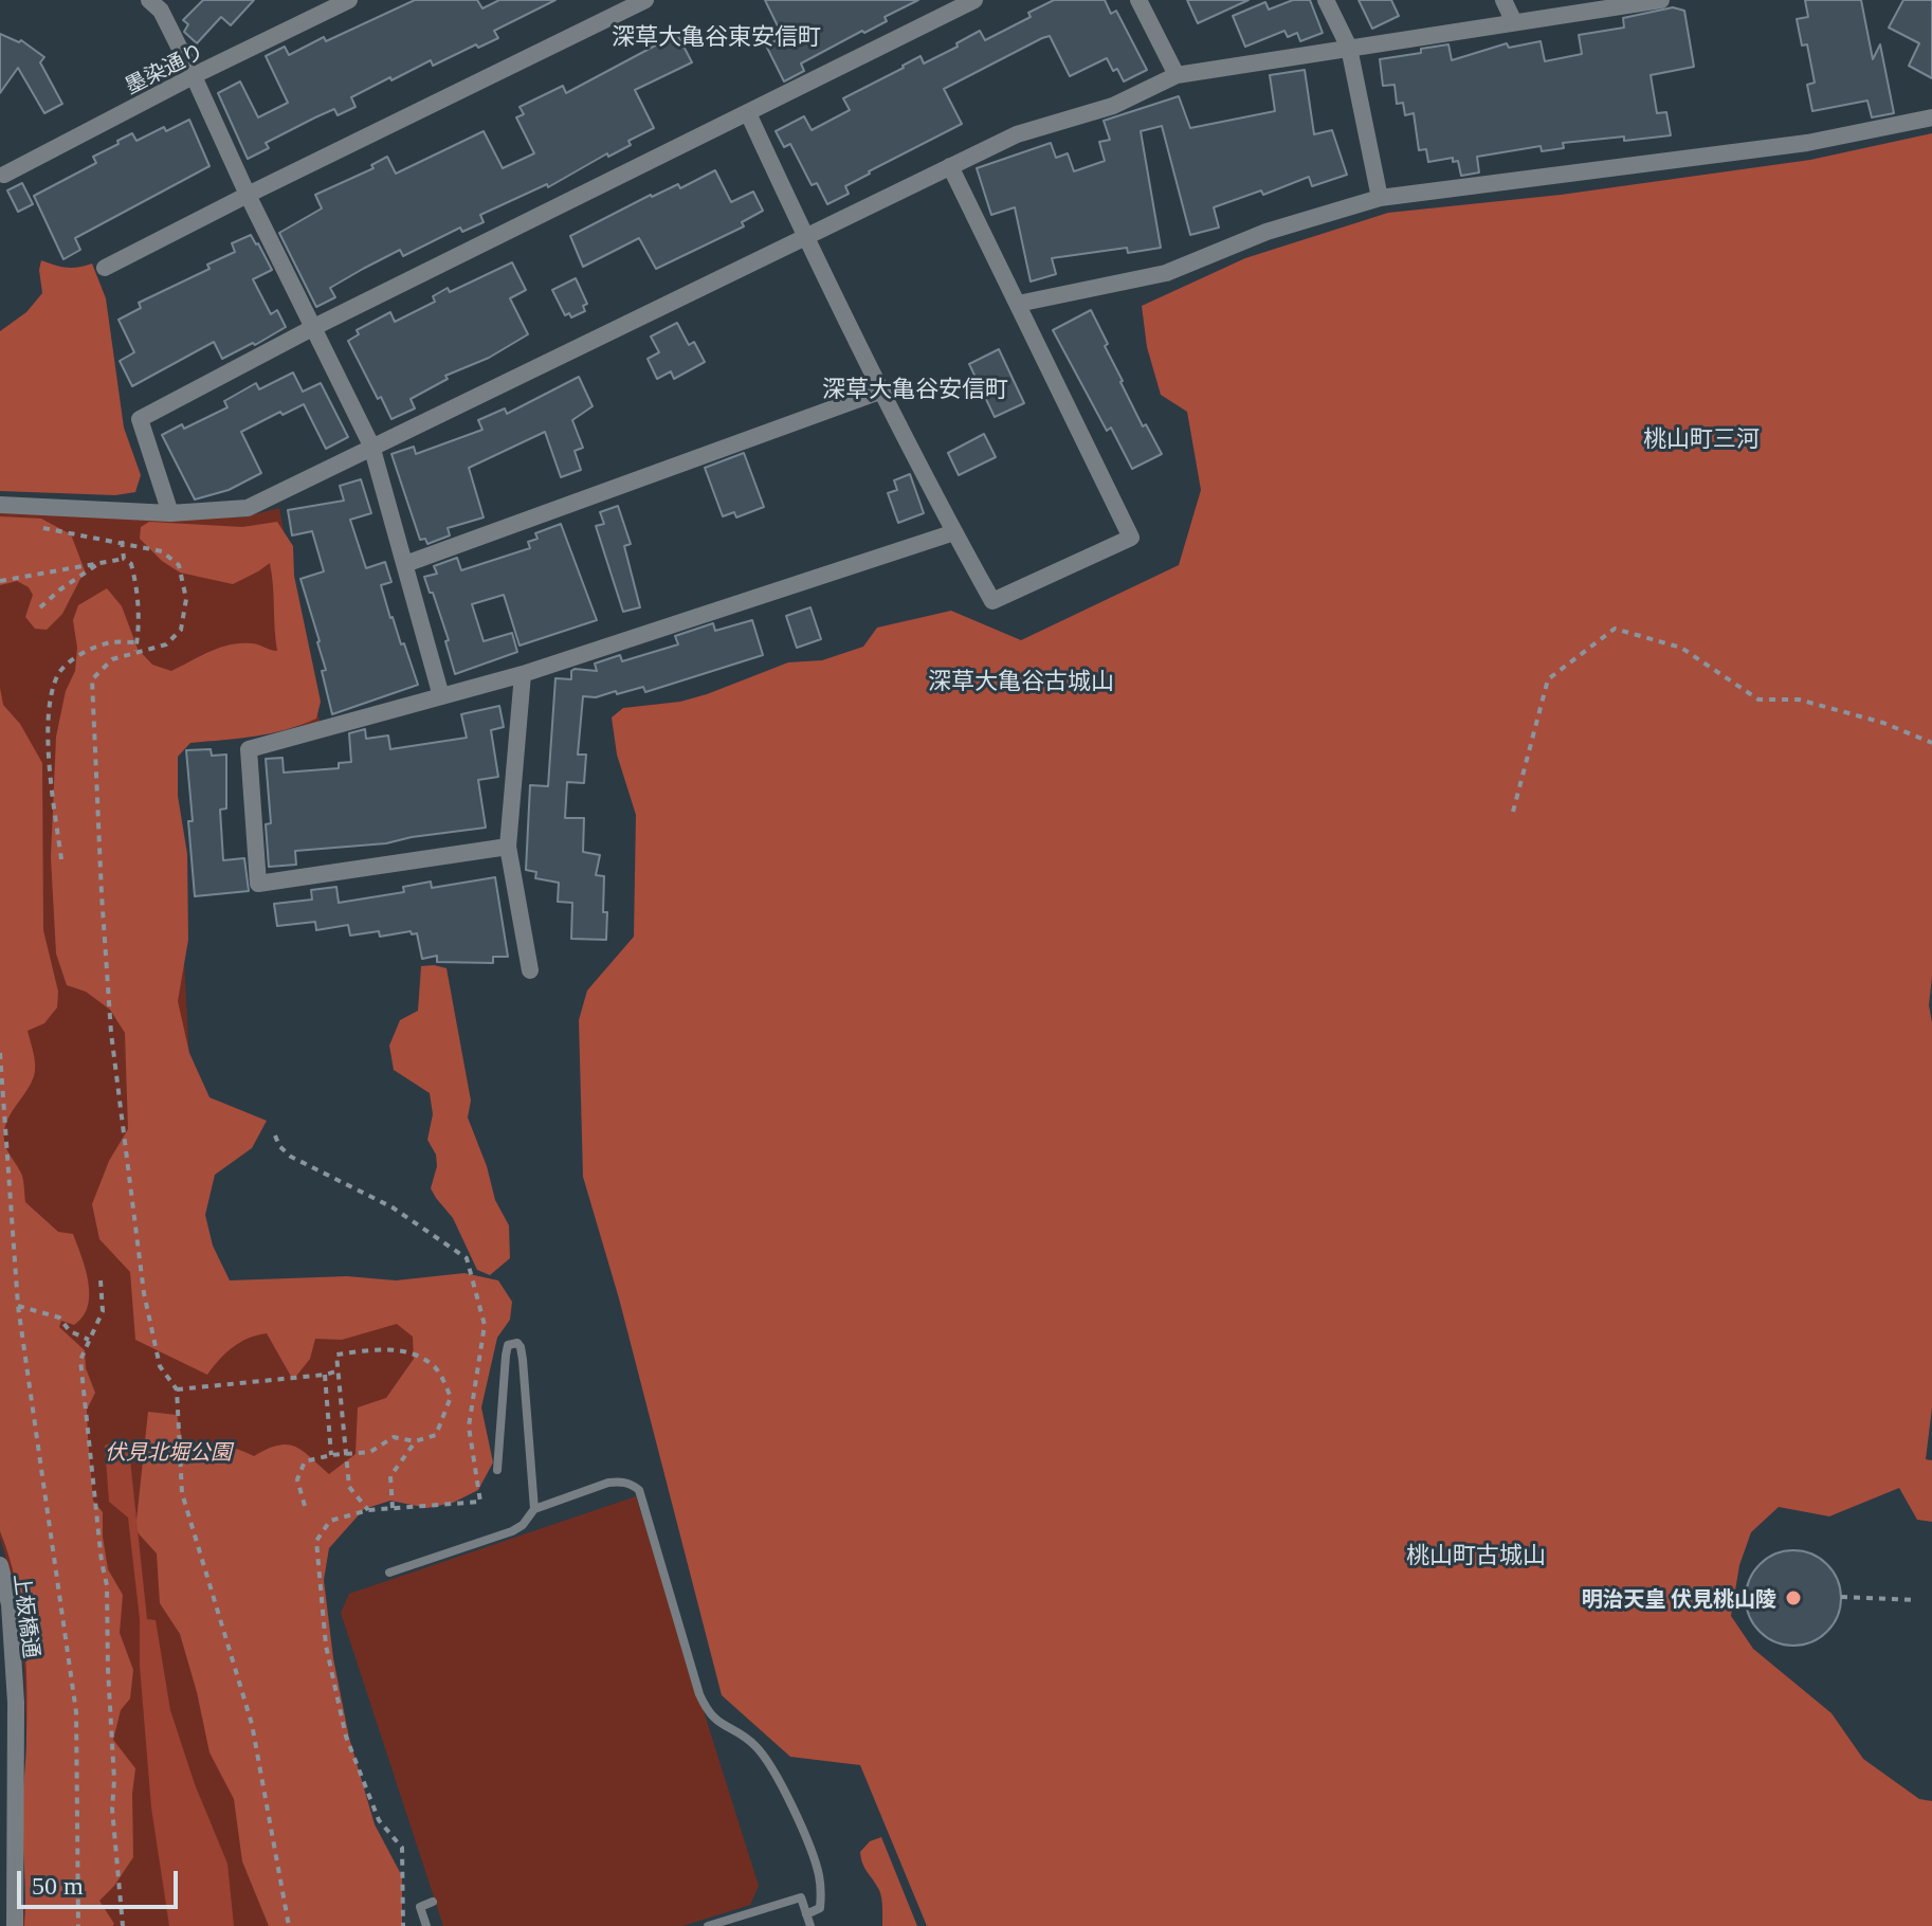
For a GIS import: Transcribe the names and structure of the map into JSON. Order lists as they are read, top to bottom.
{
  "streets": {
    "street": ["墨染通り", "上板橋通"]
  },
  "districts": [
    "深草大亀谷東安信町",
    "深草大亀谷安信町",
    "桃山町三河",
    "深草大亀谷古城山",
    "桃山町古城山"
  ],
  "parks": ["伏見北堀公園"],
  "places": ["明治天皇 伏見桃山陵"],
  "scale_bar": "50 m"
}
